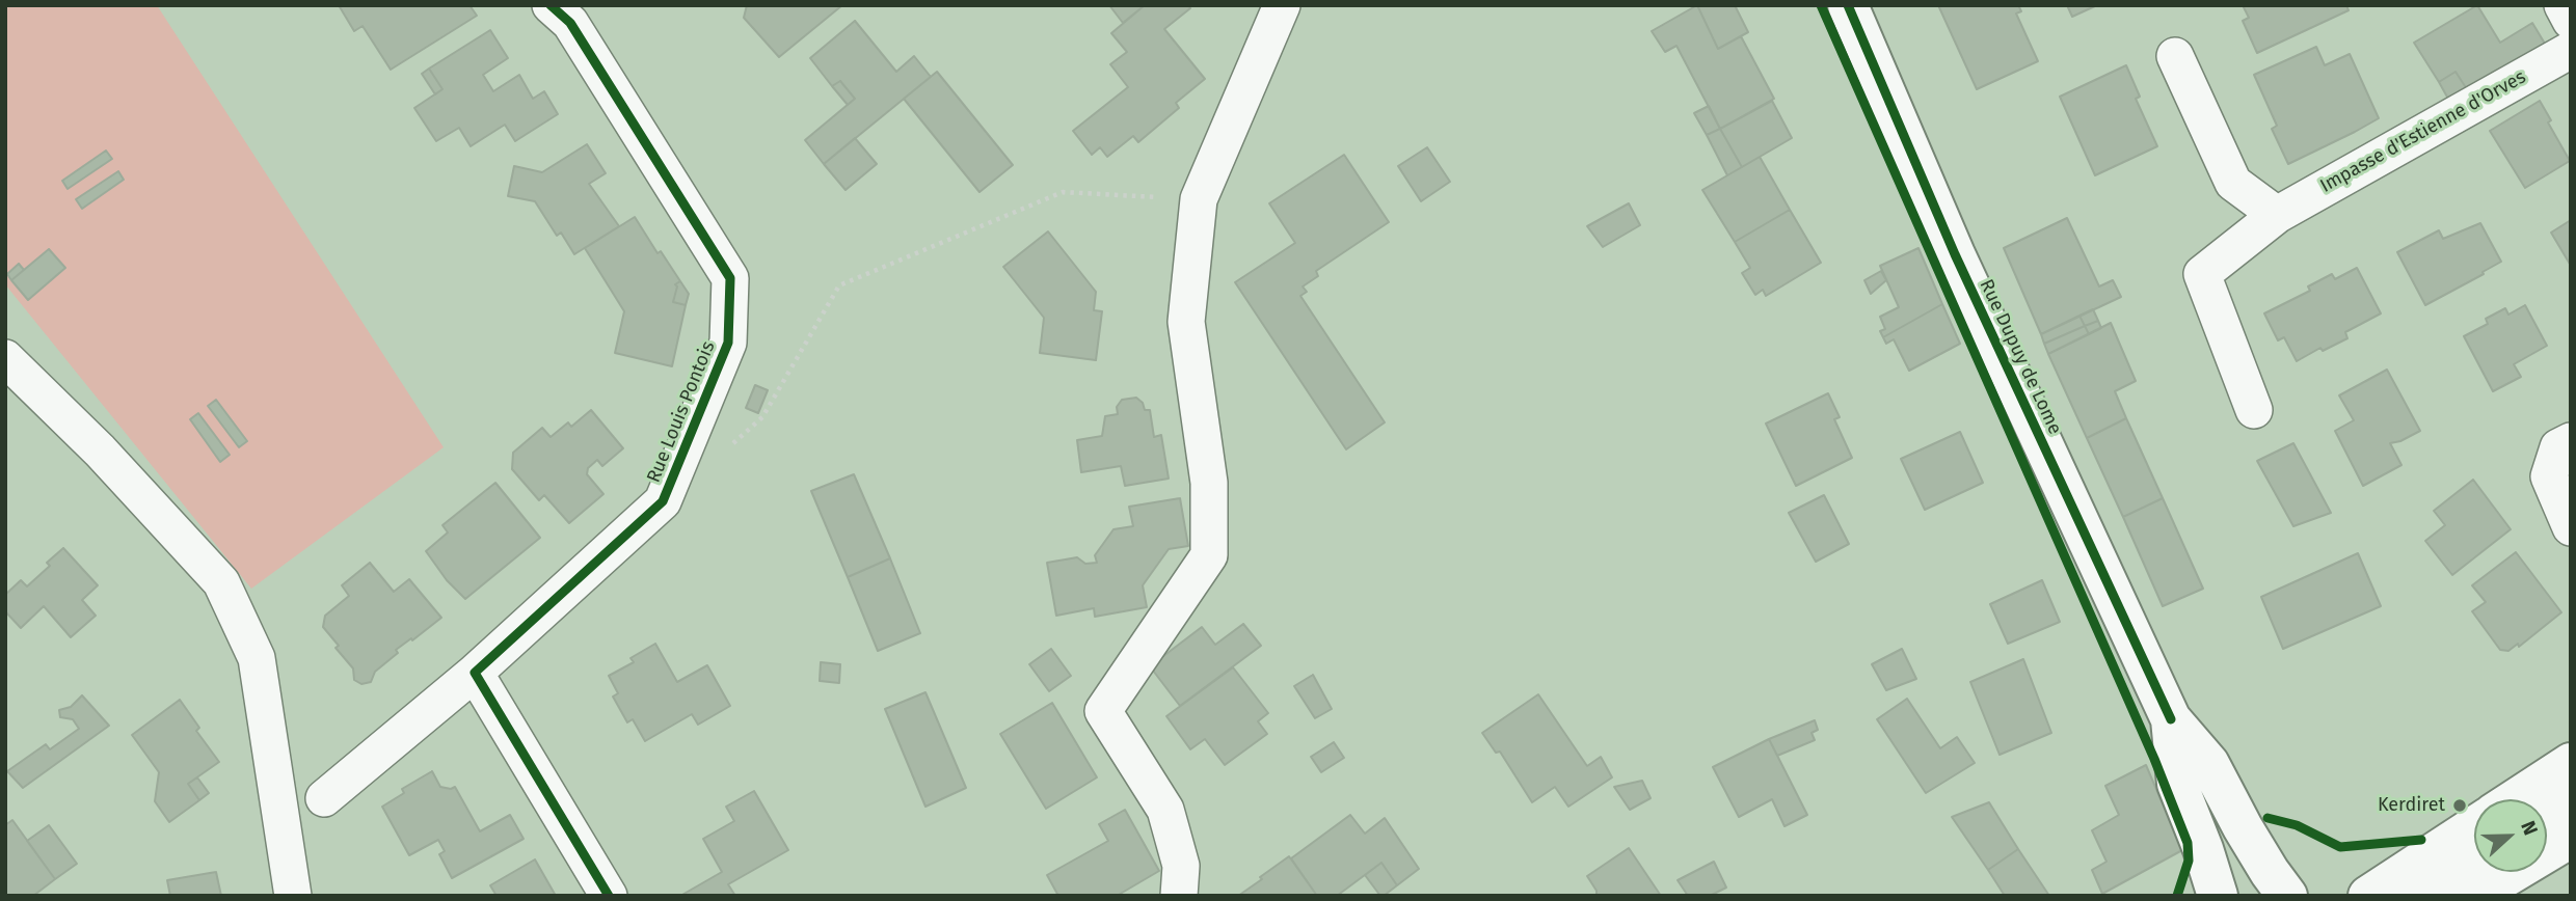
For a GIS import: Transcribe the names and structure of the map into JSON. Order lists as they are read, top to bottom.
{
  "streets": {
    "street": ["Impasse d'Estienne d'Orves", "Rue Dupuy de Lome", "Rue Louis Pontois"]
  },
  "places": ["Kerdiret"],
  "north": "right"
}
